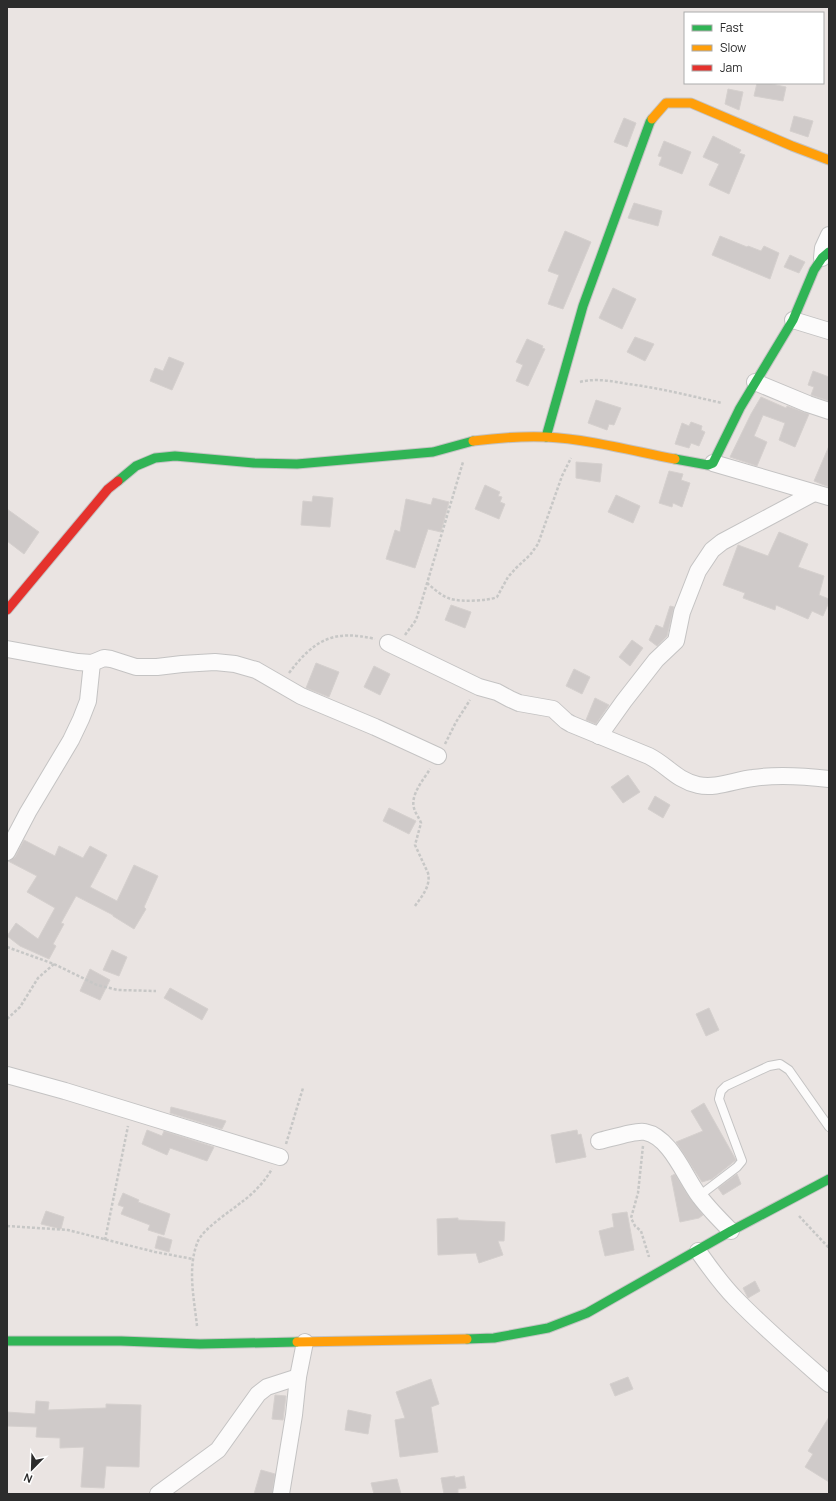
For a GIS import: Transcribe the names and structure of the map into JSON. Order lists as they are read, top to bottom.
{
  "legend": ["Fast", "Slow", "Jam"],
  "north": "bottom left"
}
